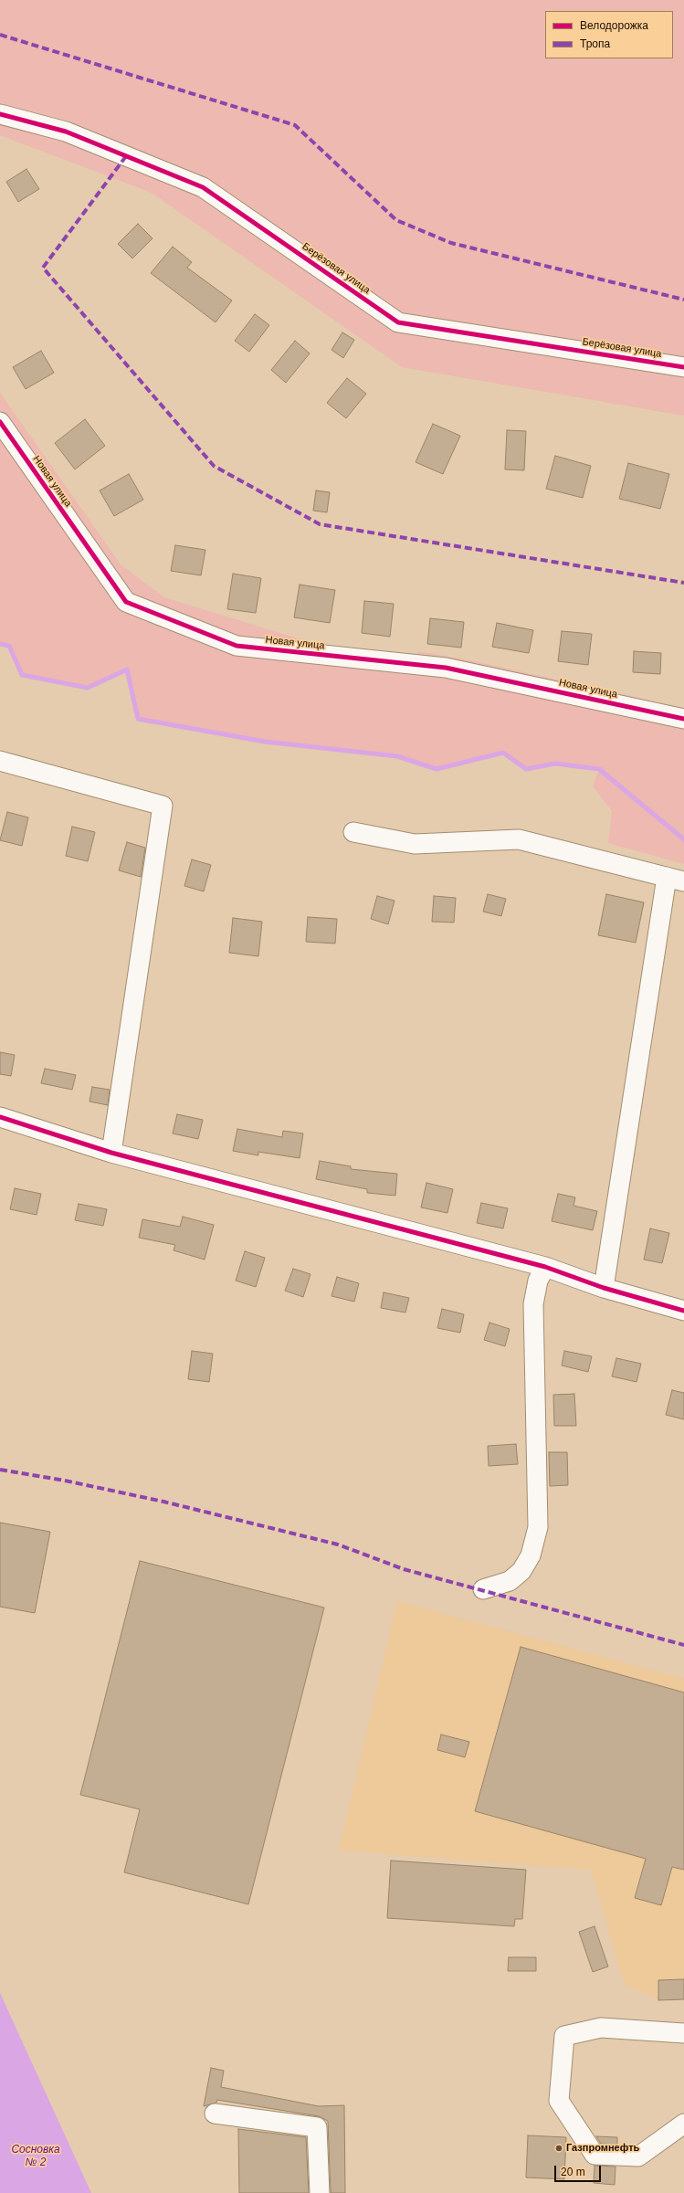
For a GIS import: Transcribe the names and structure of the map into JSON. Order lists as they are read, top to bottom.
{
  "streets": {
    "street": ["Берёзовая улица", "Новая улица"]
  },
  "water": ["Сосновка № 2"],
  "places": ["Газпромнефть"],
  "legend": ["Велодорожка", "Тропа"],
  "scale_bar": "20 m"
}
